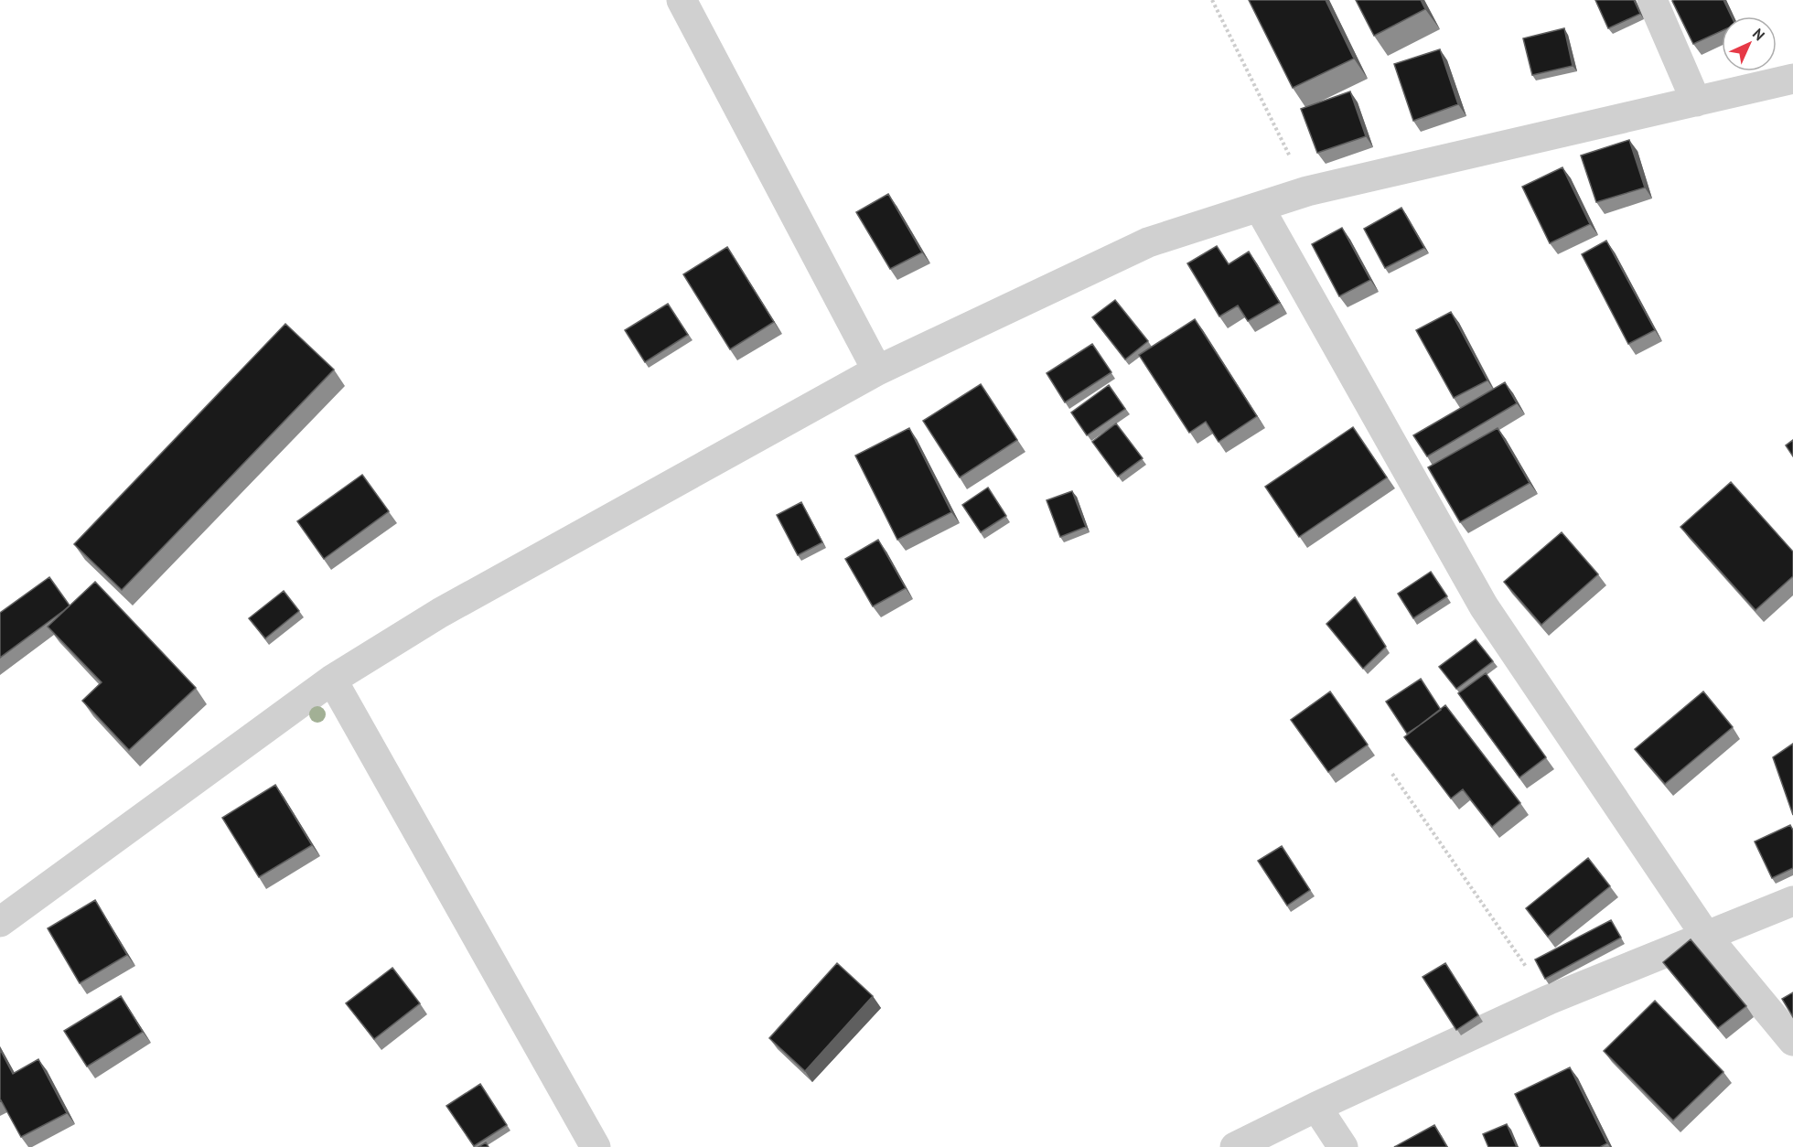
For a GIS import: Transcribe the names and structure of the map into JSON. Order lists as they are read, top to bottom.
{
  "north": "top right"
}
